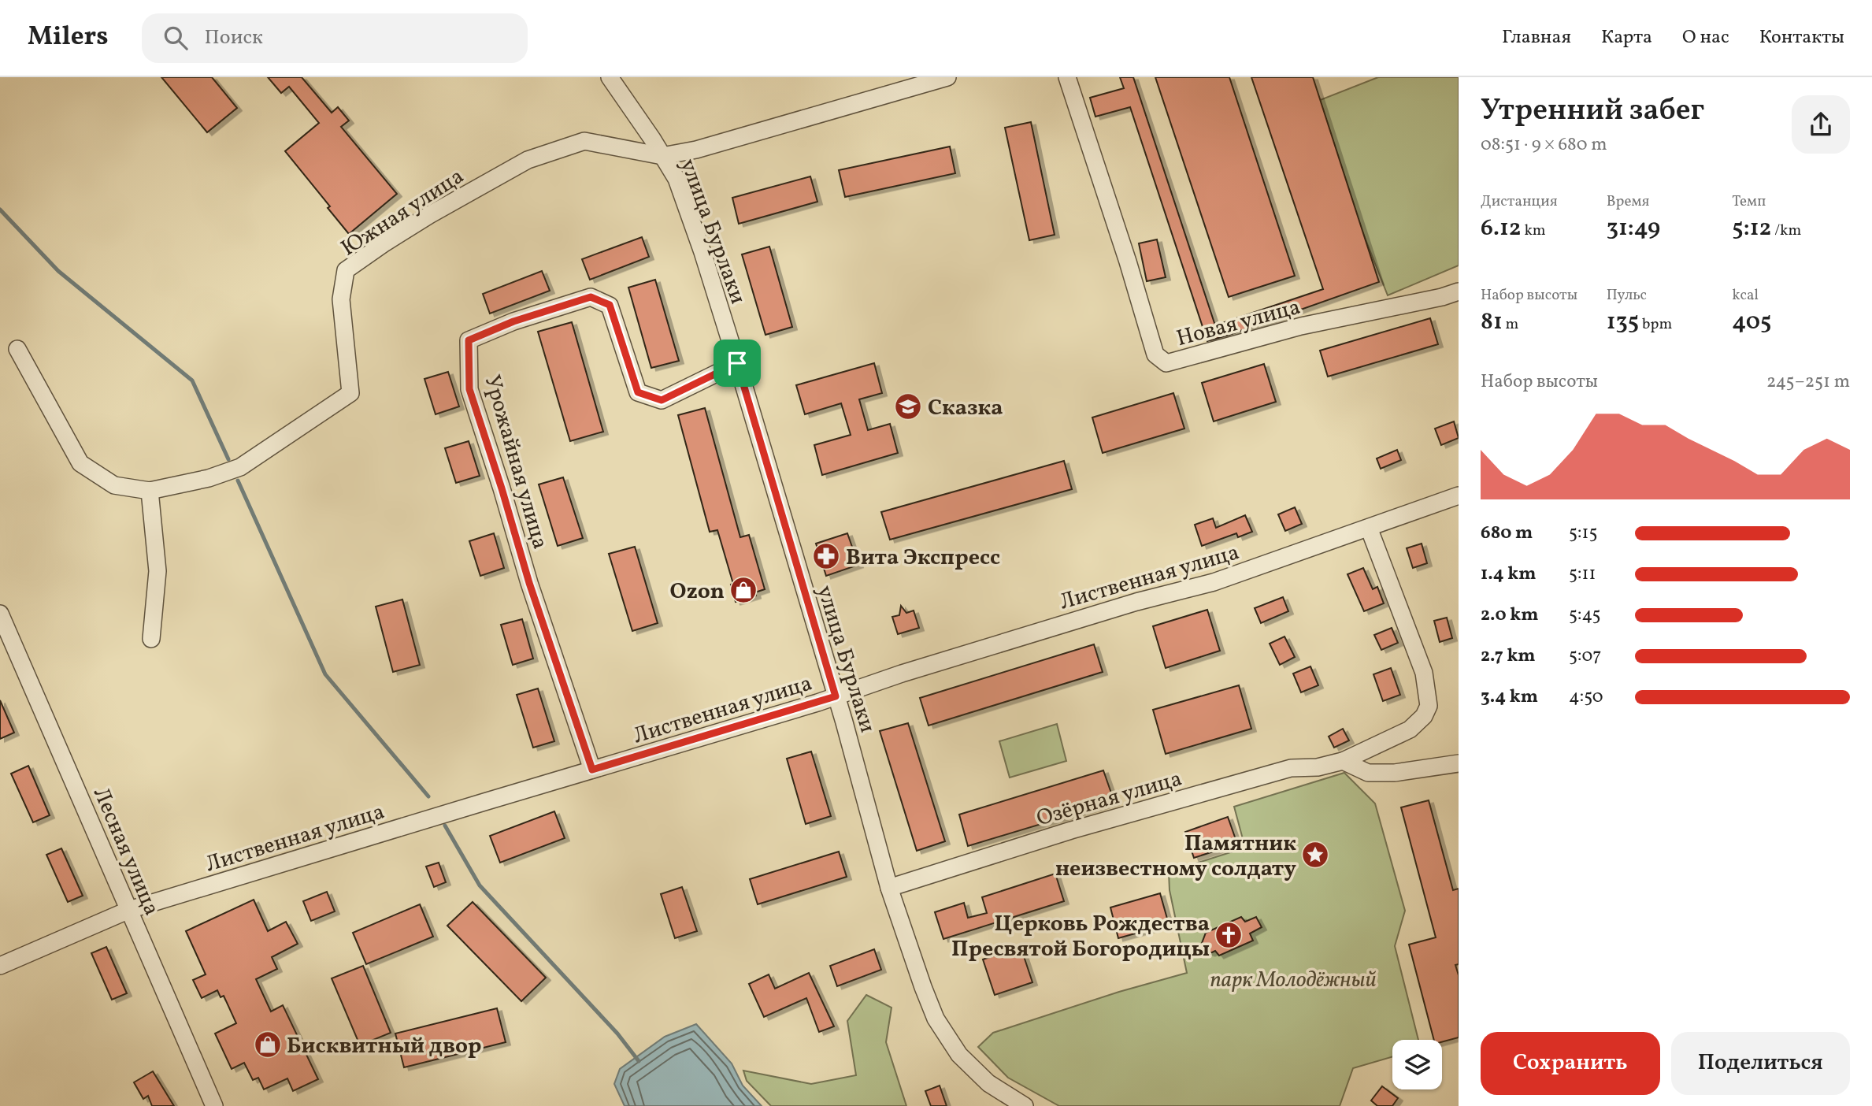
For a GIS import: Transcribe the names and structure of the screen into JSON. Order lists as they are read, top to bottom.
{
  "streets": {
    "street": [
      "Южная улица",
      "улица Бурлаки",
      "Новая улица",
      "Урожайная улица",
      "Лиственная улица",
      "Озёрная улица",
      "Лесная улица"
    ]
  },
  "crossings": [
    ["Южная улица", "улица Бурлаки"],
    ["улица Бурлаки", "Урожайная улица"],
    ["улица Бурлаки", "Лиственная улица"],
    ["улица Бурлаки", "Озёрная улица"],
    ["Урожайная улица", "Лиственная улица"],
    ["Лиственная улица", "Озёрная улица"],
    ["Лиственная улица", "Лесная улица"]
  ],
  "parks": ["парк Молодёжный"],
  "places": {
    "school or university": ["Сказка"],
    "pharmacy": ["Вита Экспресс"],
    "shop": ["Ozon", "Бисквитный двор"],
    "place": ["Памятник неизвестному солдату"],
    "church": ["Церковь Рождества Пресвятой Богородицы"]
  },
  "page": {
    "header": "Milers",
    "search": "Поиск",
    "nav": [
      "Главная",
      "Карта",
      "О нас",
      "Контакты"
    ],
    "heading": ["Утренний забег", "08:51 · 9 × 680 m"],
    "stats": [
      ["Дистанция", "6.12 km"],
      ["Время", "31:49"],
      ["Темп", "5:12 /km"],
      ["Набор высоты", "81 m"],
      ["Пульс", "135 bpm"],
      ["kcal", "405"]
    ],
    "chart": ["Набор высоты", "245–251 m"],
    "list": [
      {
        "name": "680 m",
        "note": "5:15"
      },
      {
        "name": "1.4 km",
        "note": "5:11"
      },
      {
        "name": "2.0 km",
        "note": "5:45"
      },
      {
        "name": "2.7 km",
        "note": "5:07"
      },
      {
        "name": "3.4 km",
        "note": "4:50"
      }
    ],
    "buttons": ["Сохранить", "Поделиться"]
  }
}
